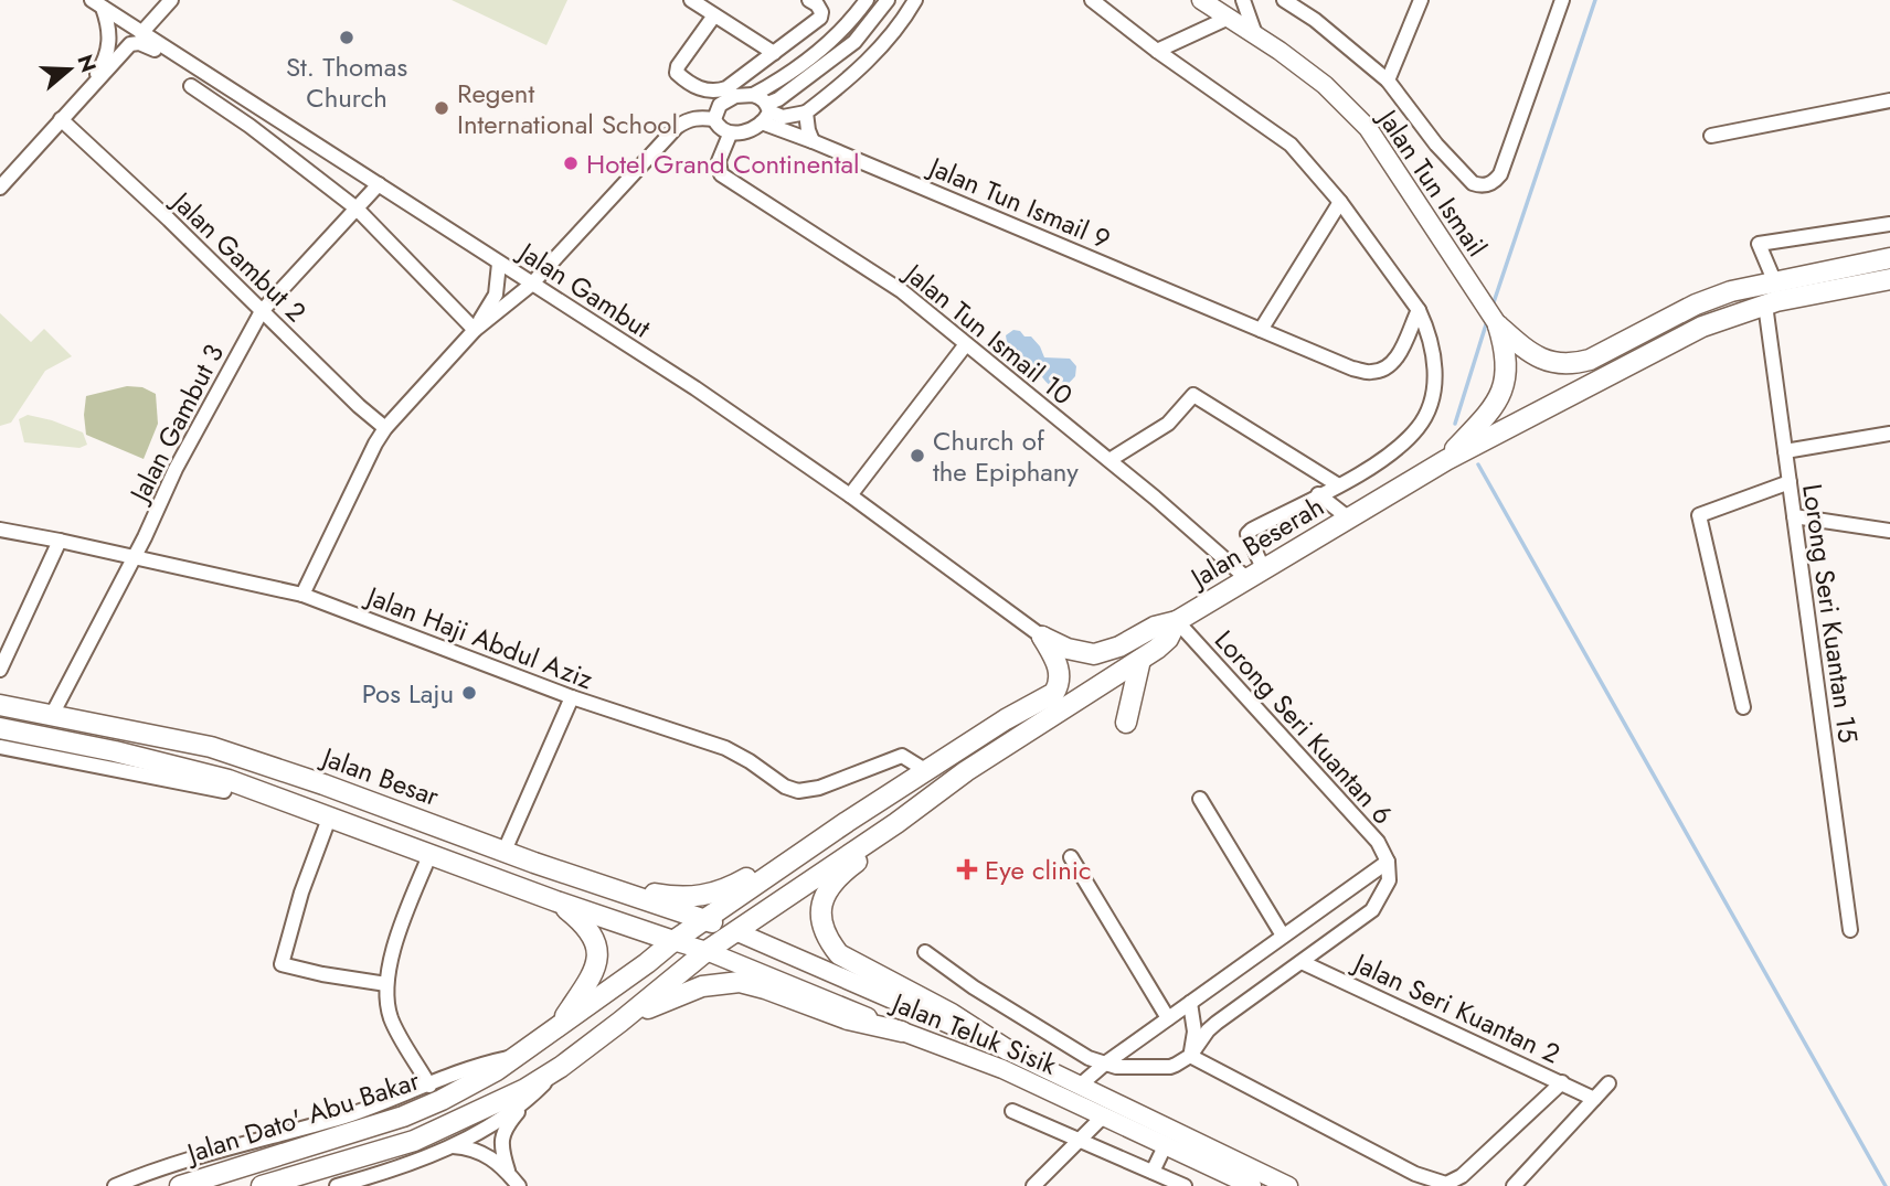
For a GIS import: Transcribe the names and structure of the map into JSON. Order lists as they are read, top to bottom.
{
  "streets": {
    "highway": ["Jalan Beserah", "Jalan Besar", "Jalan Dato' Abu Bakar"],
    "main road": ["Jalan Tun Ismail", "Jalan Teluk Sisik"],
    "street": [
      "Jalan Tun Ismail 9",
      "Jalan Gambut 2",
      "Jalan Gambut",
      "Jalan Tun Ismail 10",
      "Jalan Gambut 3",
      "Lorong Seri Kuantan 15",
      "Jalan Haji Abdul Aziz",
      "Lorong Seri Kuantan 6",
      "Jalan Seri Kuantan 2"
    ]
  },
  "crossings": [
    ["Jalan Gambut 2", "Jalan Gambut 3"],
    ["Jalan Gambut", "Jalan Gambut 3"],
    ["Jalan Tun Ismail 10", "Jalan Beserah"],
    ["Jalan Gambut 3", "Jalan Haji Abdul Aziz"],
    ["Jalan Gambut 3", "Jalan Besar"],
    ["Jalan Beserah", "Lorong Seri Kuantan 15"],
    ["Jalan Beserah", "Lorong Seri Kuantan 6"],
    ["Jalan Beserah", "Jalan Besar"],
    ["Jalan Beserah", "Jalan Teluk Sisik"],
    ["Jalan Beserah", "Jalan Dato' Abu Bakar"],
    ["Lorong Seri Kuantan 6", "Jalan Seri Kuantan 2"],
    ["Jalan Besar", "Jalan Teluk Sisik"],
    ["Jalan Besar", "Jalan Dato' Abu Bakar"],
    ["Jalan Teluk Sisik", "Jalan Dato' Abu Bakar"]
  ],
  "places": {
    "other": [
      "St. Thomas Church",
      "Regent International School",
      "Hotel Grand Continental",
      "Church of the Epiphany",
      "Pos Laju"
    ],
    "health": ["Eye clinic"]
  },
  "north": "right"
}
